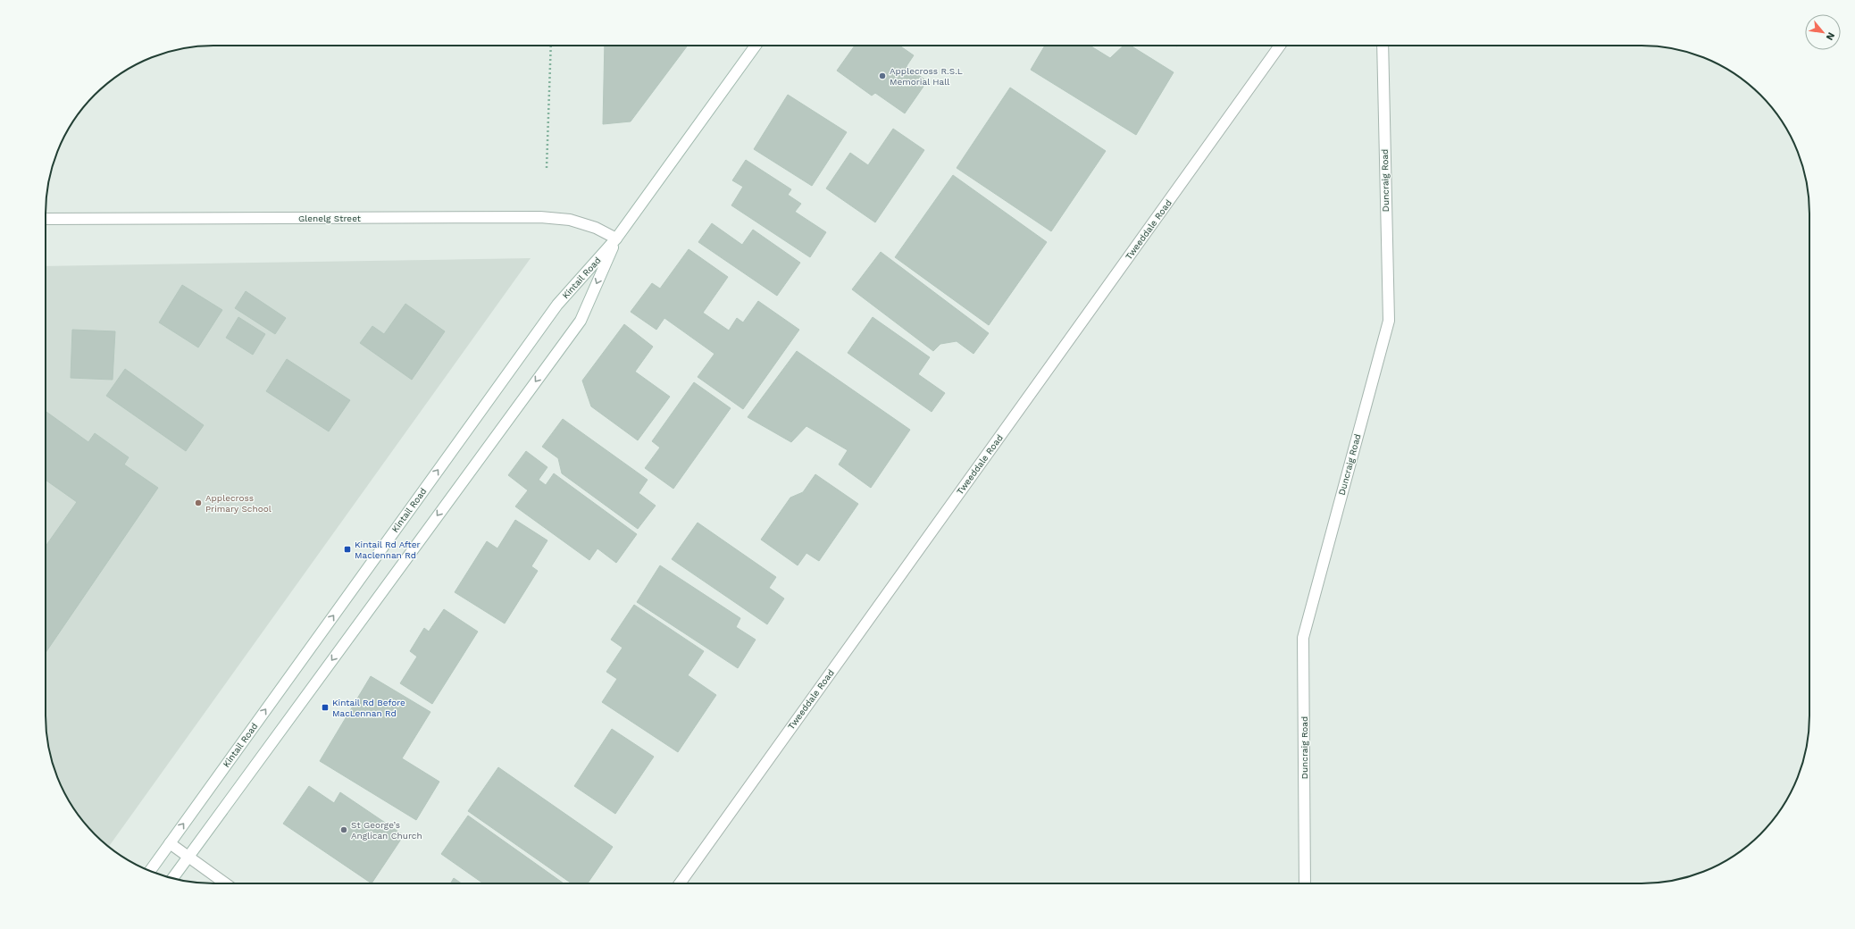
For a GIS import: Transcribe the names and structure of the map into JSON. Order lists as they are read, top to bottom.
{
  "streets": {
    "street": [
      "Duncraig Road",
      "Glenelg Street",
      "Tweeddale Road",
      "Kintail Road"
    ]
  },
  "crossings": [
    ["Glenelg Street", "Kintail Road"]
  ],
  "places": {
    "other": ["Applecross R.S.L Memorial Hall", "Applecross Primary School", "St George’s Anglican Church"],
    "transit": ["Kintail Rd After Maclennan Rd", "Kintail Rd Before MacLennan Rd"]
  },
  "north": "bottom right"
}
